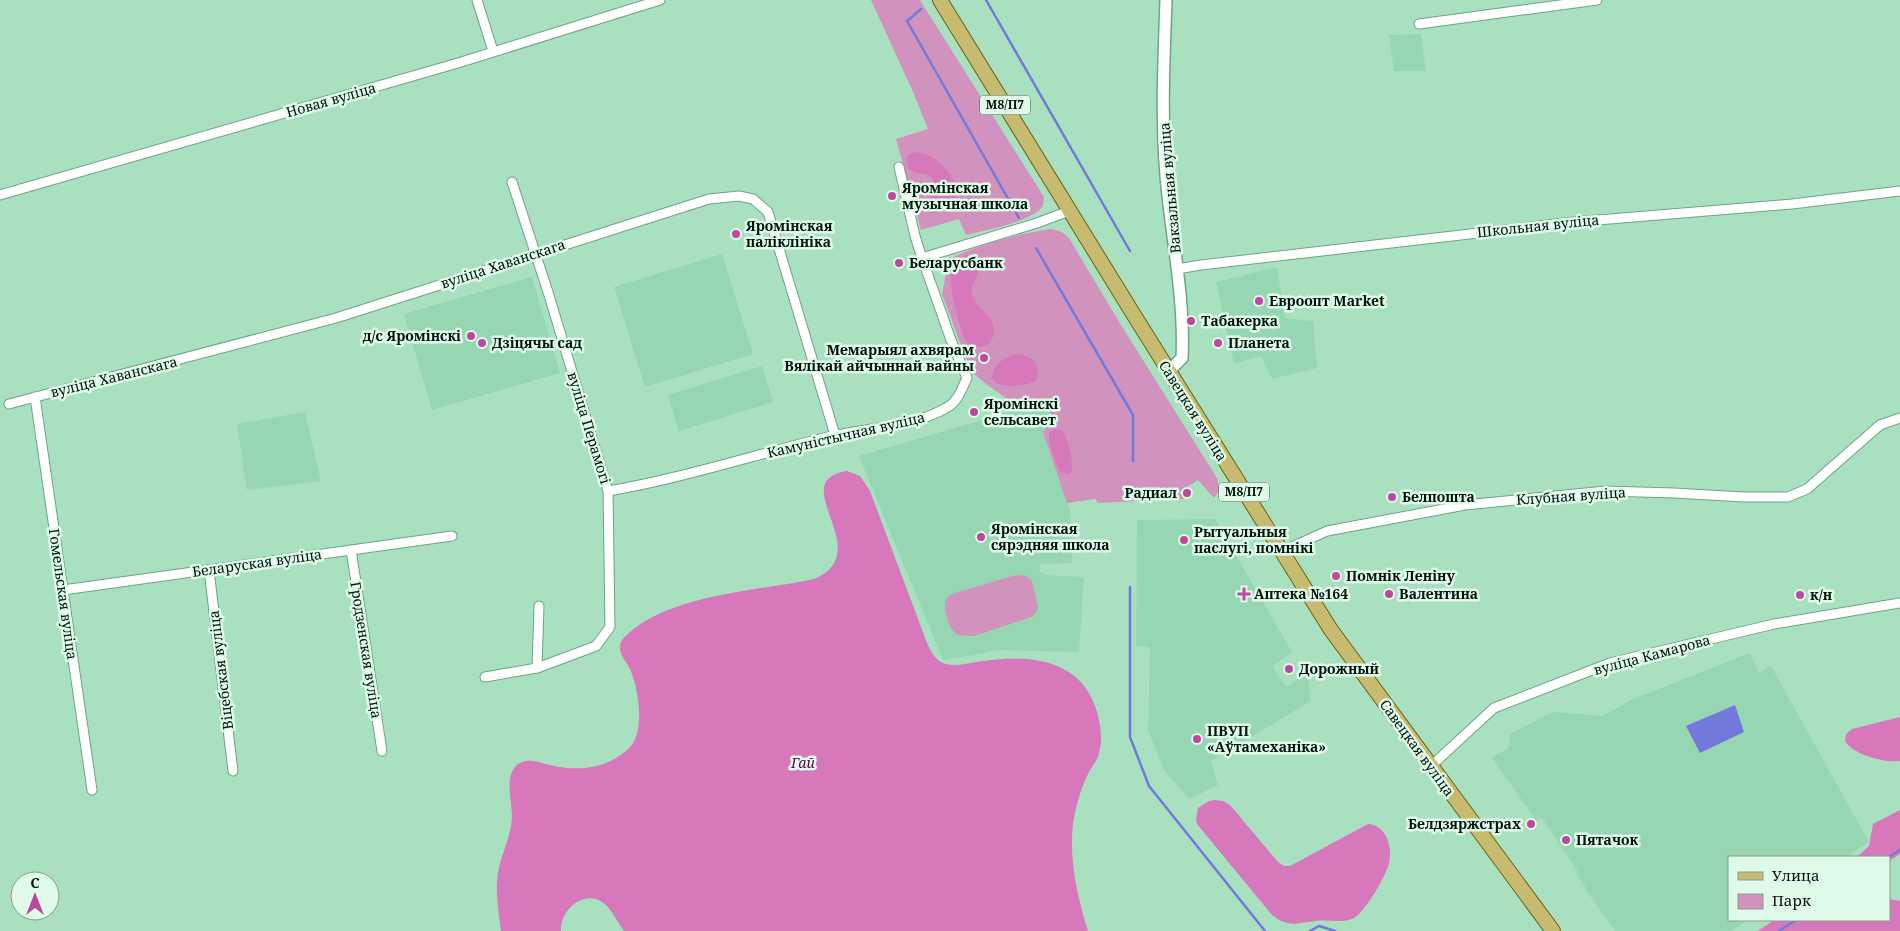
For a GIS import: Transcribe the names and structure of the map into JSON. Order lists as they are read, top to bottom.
{
  "streets": {
    "main road": ["М8/П7", "Савецкая вуліца"],
    "street": [
      "Новая вуліца",
      "Вакзальная вуліца",
      "Школьная вуліца",
      "вуліца Хаванскага",
      "вуліца Перамогі",
      "Камуністычная вуліца",
      "Клубная вуліца",
      "Беларуская вуліца",
      "Гомельская вуліца",
      "Гродзенская вуліца",
      "вуліца Камарова",
      "Віцебская вуліца"
    ]
  },
  "crossings": [
    ["Вакзальная вуліца", "Школьная вуліца"],
    ["Вакзальная вуліца", "Савецкая вуліца"],
    ["вуліца Хаванскага", "вуліца Перамогі"],
    ["вуліца Хаванскага", "Камуністычная вуліца"],
    ["вуліца Хаванскага", "Гомельская вуліца"],
    ["Савецкая вуліца", "Клубная вуліца"],
    ["Савецкая вуліца", "вуліца Камарова"],
    ["вуліца Перамогі", "Камуністычная вуліца"],
    ["Беларуская вуліца", "Гомельская вуліца"],
    ["Беларуская вуліца", "Гродзенская вуліца"],
    ["Беларуская вуліца", "Віцебская вуліца"]
  ],
  "parks": ["Гай"],
  "places": {
    "other": [
      "Яромінская музычная школа",
      "Яромінская паліклініка",
      "Беларусбанк",
      "Евроопт Market",
      "Табакерка",
      "д/с Яромінскі",
      "Дзіцячы сад",
      "Планета",
      "Мемарыял ахвярам Вялікай айчыннай вайны",
      "Яромінскі сельсавет",
      "Радиал",
      "Белпошта",
      "Яромінская сярэдняя школа",
      "Рытуальныя паслугі, помнікі",
      "Помнік Леніну",
      "Валентина",
      "к/н",
      "Дорожный",
      "ПВУП «Аўтамеханіка»",
      "Белдзяржстрах",
      "Пятачок"
    ],
    "health": ["Аптека №164"]
  },
  "legend": ["Улица", "Парк"],
  "north": "top"
}
